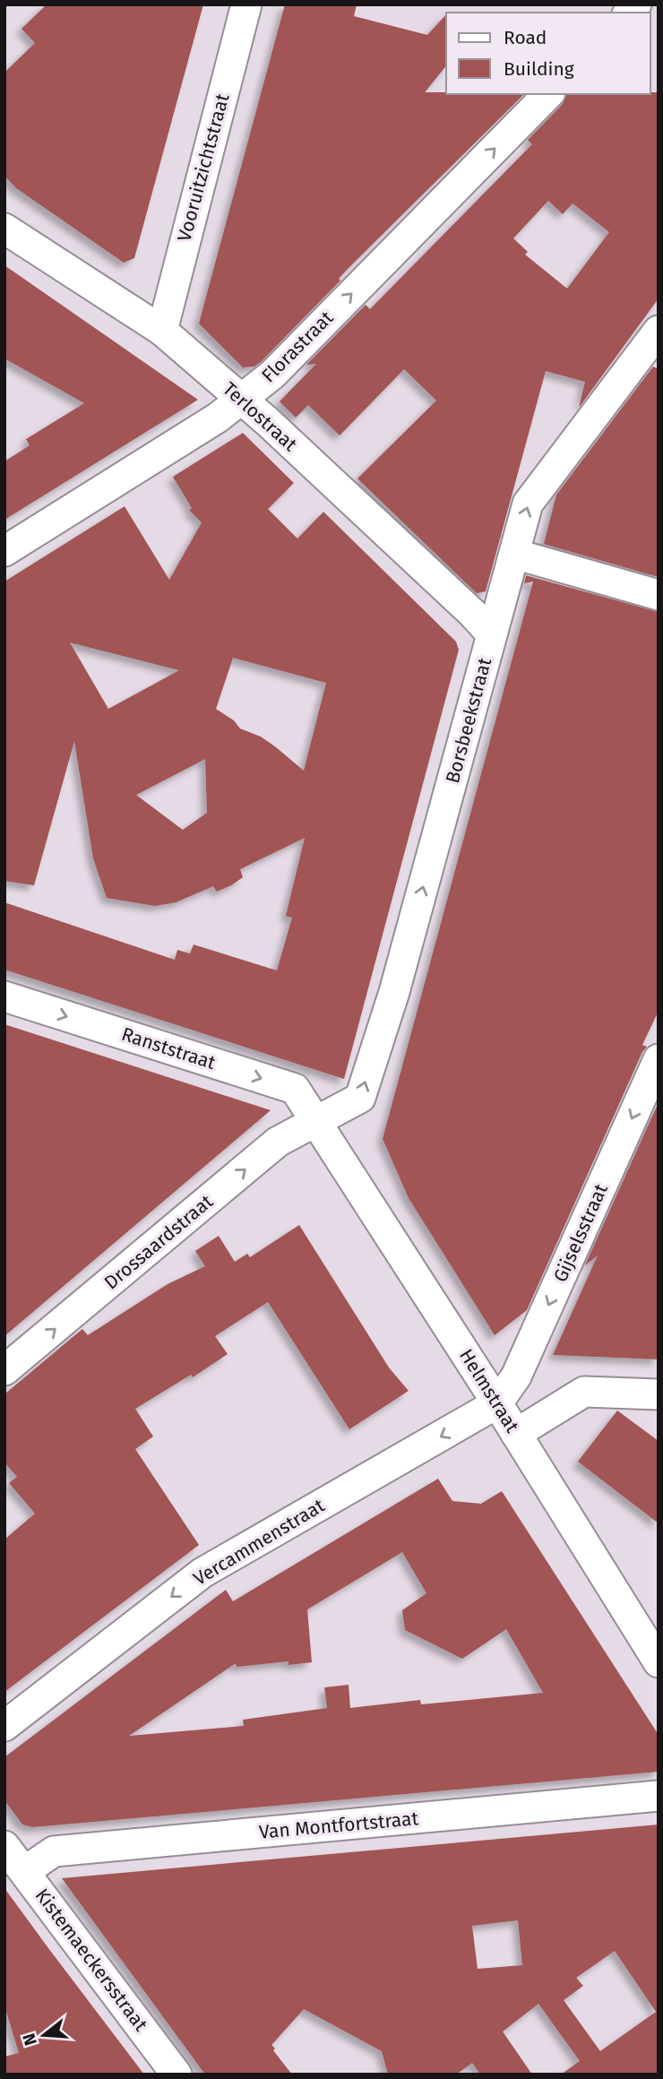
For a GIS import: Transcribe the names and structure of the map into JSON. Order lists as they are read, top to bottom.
{
  "streets": {
    "street": [
      "Vooruitzichtstraat",
      "Florastraat",
      "Terlostraat",
      "Borsbeekstraat",
      "Ranststraat",
      "Gijselsstraat",
      "Drossaardstraat",
      "Helmstraat",
      "Vercammenstraat",
      "Van Montfortstraat",
      "Kistemaeckersstraat"
    ]
  },
  "crossings": [
    ["Vooruitzichtstraat", "Terlostraat"],
    ["Florastraat", "Terlostraat"],
    ["Terlostraat", "Borsbeekstraat"],
    ["Borsbeekstraat", "Ranststraat"],
    ["Borsbeekstraat", "Drossaardstraat"],
    ["Borsbeekstraat", "Helmstraat"],
    ["Ranststraat", "Drossaardstraat"],
    ["Ranststraat", "Helmstraat"],
    ["Gijselsstraat", "Helmstraat"],
    ["Gijselsstraat", "Vercammenstraat"],
    ["Drossaardstraat", "Helmstraat"],
    ["Helmstraat", "Vercammenstraat"],
    ["Van Montfortstraat", "Kistemaeckersstraat"]
  ],
  "one_way": [
    "Florastraat",
    "Borsbeekstraat",
    "Ranststraat",
    "Gijselsstraat",
    "Drossaardstraat",
    "Vercammenstraat"
  ],
  "legend": ["Road", "Building"],
  "north": "left"
}
